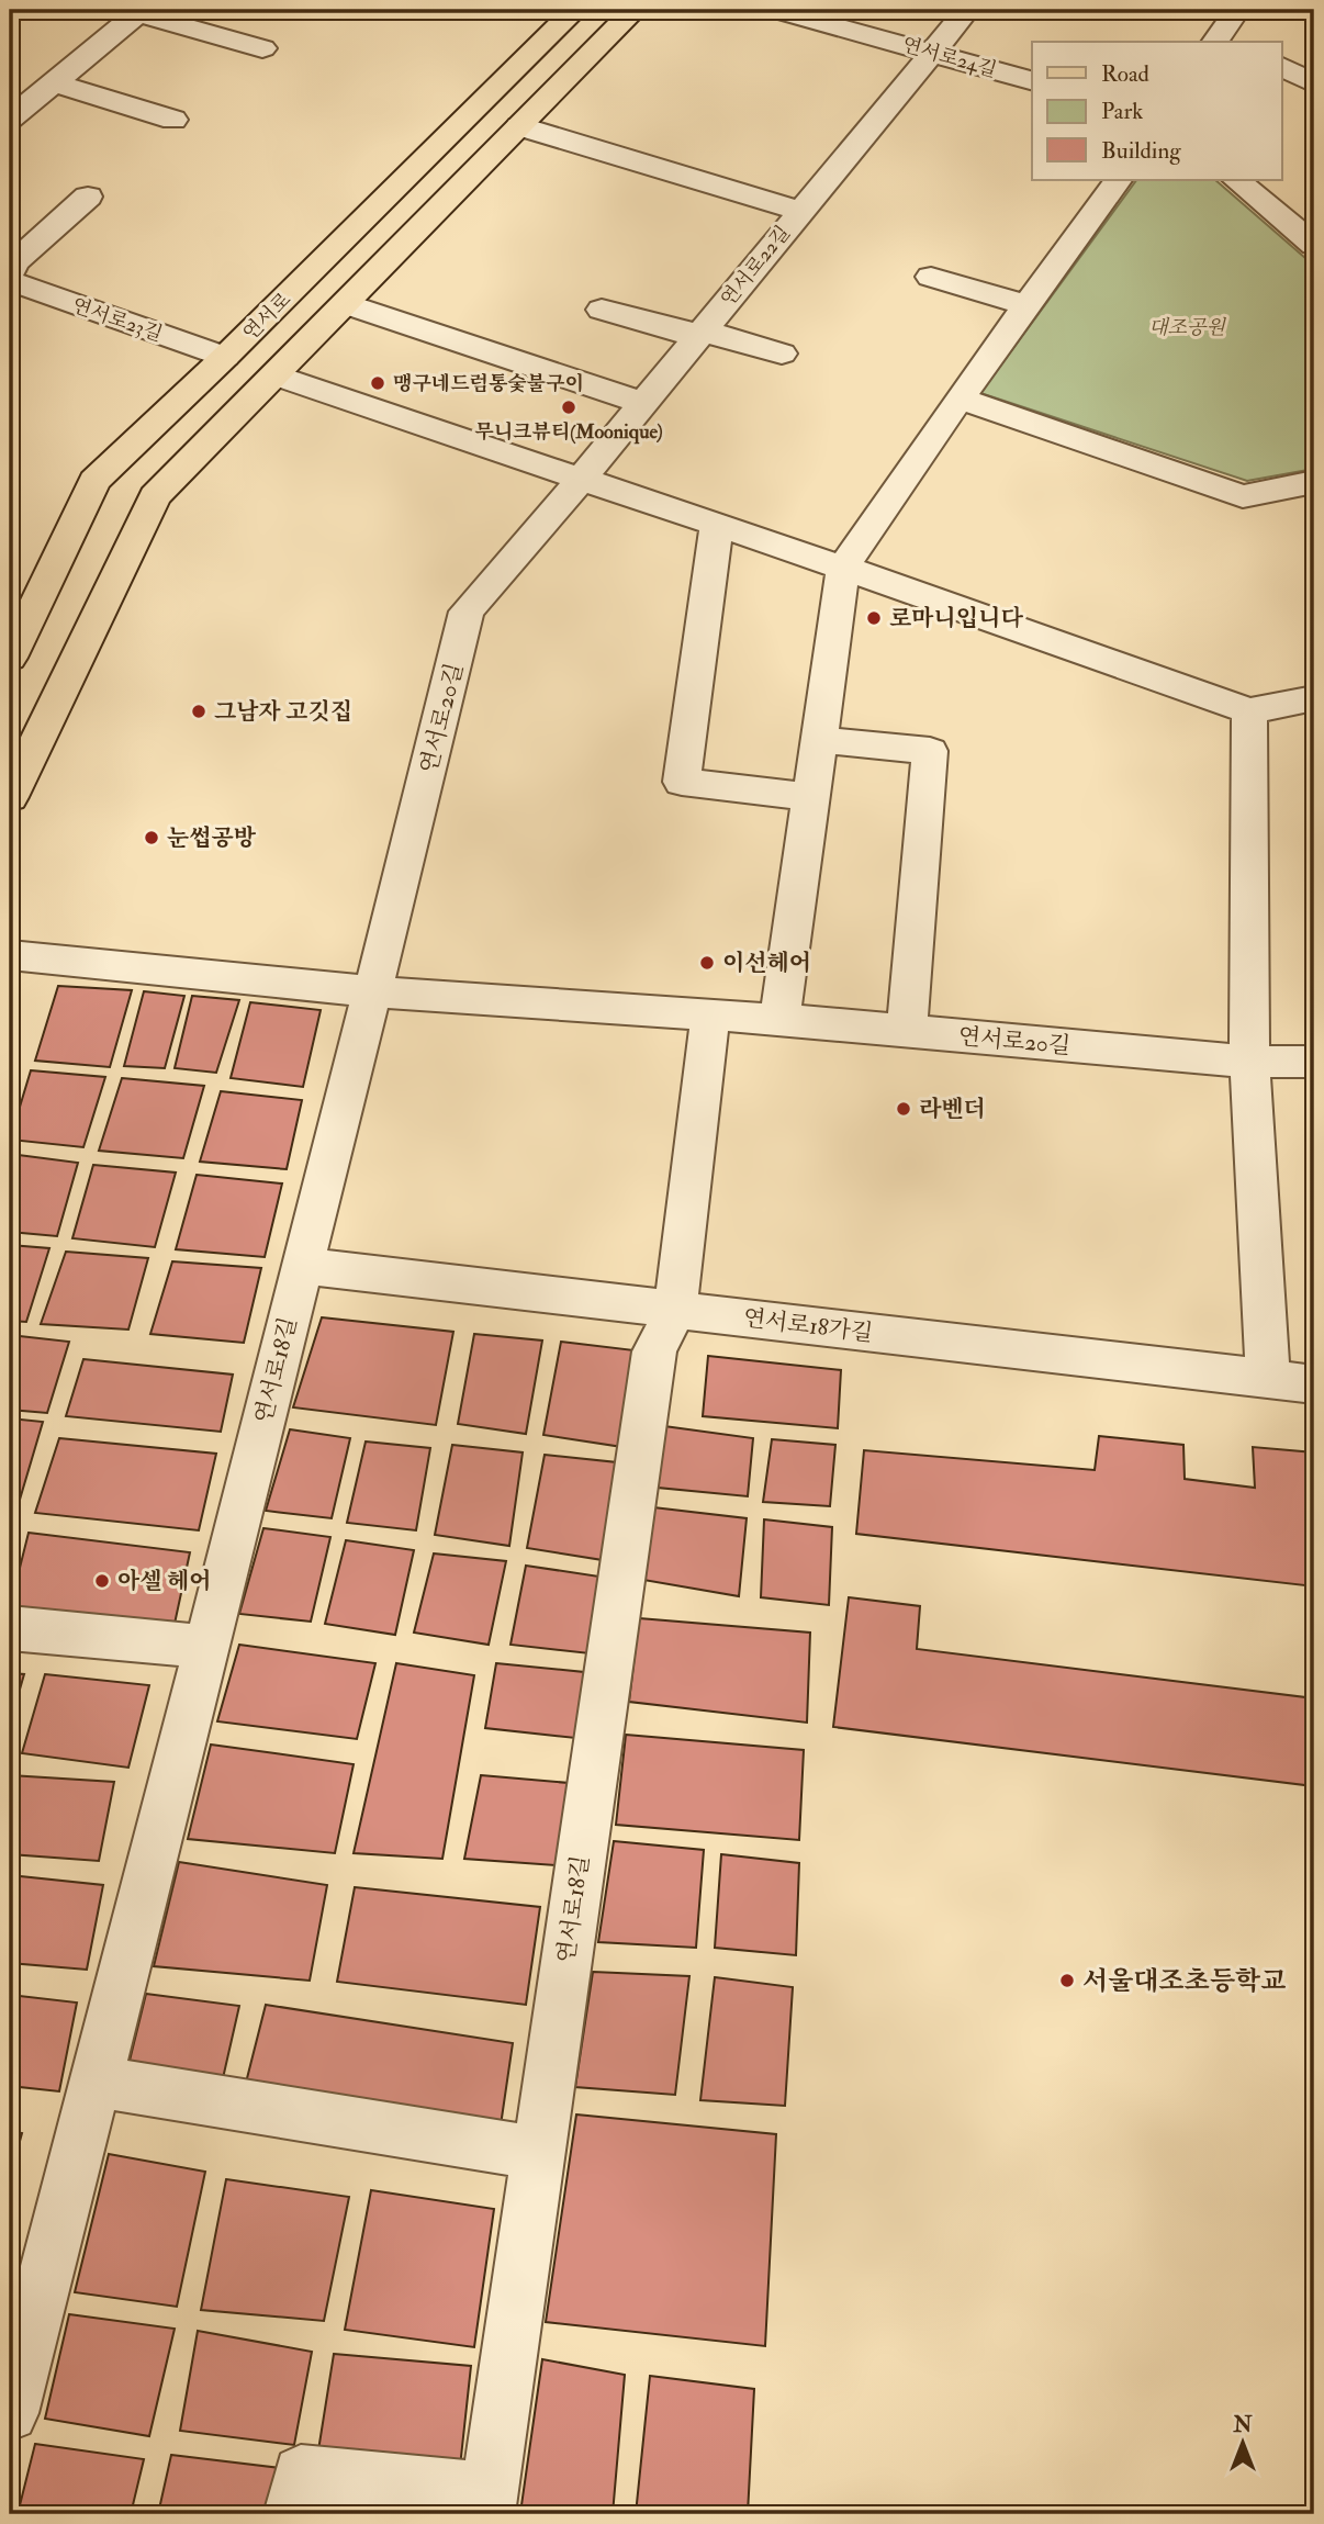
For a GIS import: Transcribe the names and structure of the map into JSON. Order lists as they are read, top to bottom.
{
  "streets": {
    "main road": ["연서로"],
    "street": [
      "연서로24길",
      "연서로22길",
      "연서로23길",
      "연서로20길",
      "연서로18가길",
      "연서로18길"
    ]
  },
  "crossings": [
    ["연서로24길", "연서로22길"],
    ["연서로22길", "연서로20길"],
    ["연서로", "연서로23길"],
    ["연서로20길", "연서로18가길"],
    ["연서로20길", "연서로18길"],
    ["연서로18가길", "연서로18길"]
  ],
  "parks": ["대조공원"],
  "places": [
    "맹구네드럼통숯불구이",
    "무니크뷰티(Moonique)",
    "로마니입니다",
    "그남자 고깃집",
    "눈썹공방",
    "이선헤어",
    "라벤더",
    "아셀 헤어",
    "서울대조초등학교"
  ],
  "legend": ["Road", "Park", "Building"],
  "north": "top"
}
